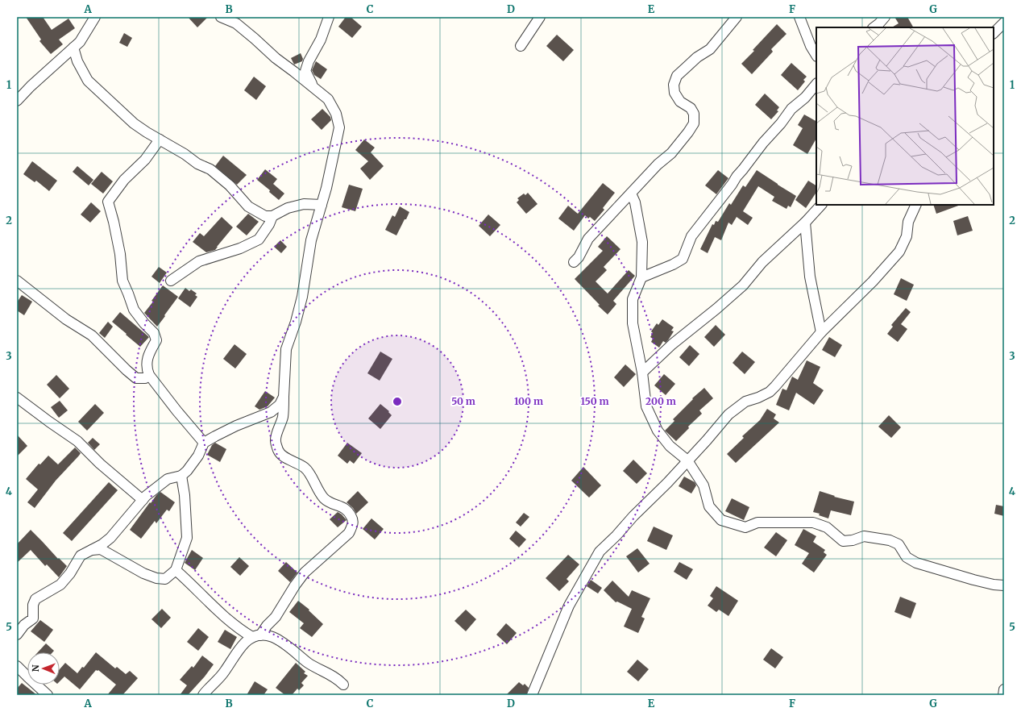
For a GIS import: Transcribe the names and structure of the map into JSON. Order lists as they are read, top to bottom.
{
  "north": "left",
  "grid": {
    "columns": [
      "A",
      "B",
      "C",
      "D",
      "E",
      "F",
      "G"
    ],
    "rows": [
      "1",
      "2",
      "3",
      "4",
      "5"
    ]
  },
  "rings": [
    "50 m",
    "100 m",
    "150 m",
    "200 m"
  ]
}
